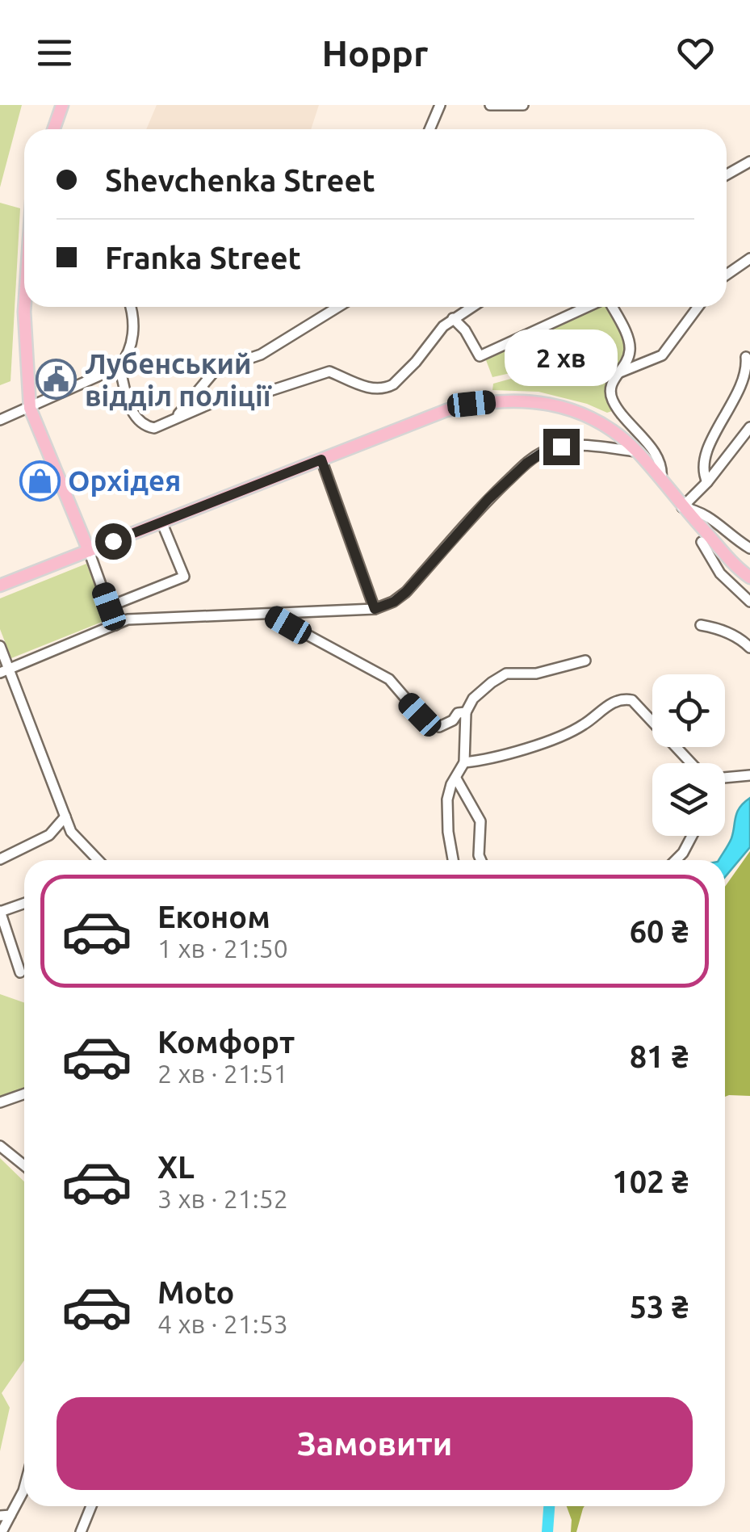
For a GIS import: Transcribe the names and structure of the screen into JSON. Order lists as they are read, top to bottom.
{
  "places": {
    "public building": ["Лубенський відділ поліції"],
    "shop": ["Орхідея"]
  },
  "page": {
    "header": "Hoppr",
    "banner": ["Shevchenka Street", "Franka Street"],
    "bubble": "2 хв",
    "list": [
      {
        "name": "Економ",
        "note": "1 хв · 21:50",
        "value": "60 ₴"
      },
      {
        "name": "Комфорт",
        "note": "2 хв · 21:51",
        "value": "81 ₴"
      },
      {
        "name": "XL",
        "note": "3 хв · 21:52",
        "value": "102 ₴"
      },
      {
        "name": "Moto",
        "note": "4 хв · 21:53",
        "value": "53 ₴"
      }
    ],
    "buttons": "Замовити"
  }
}
